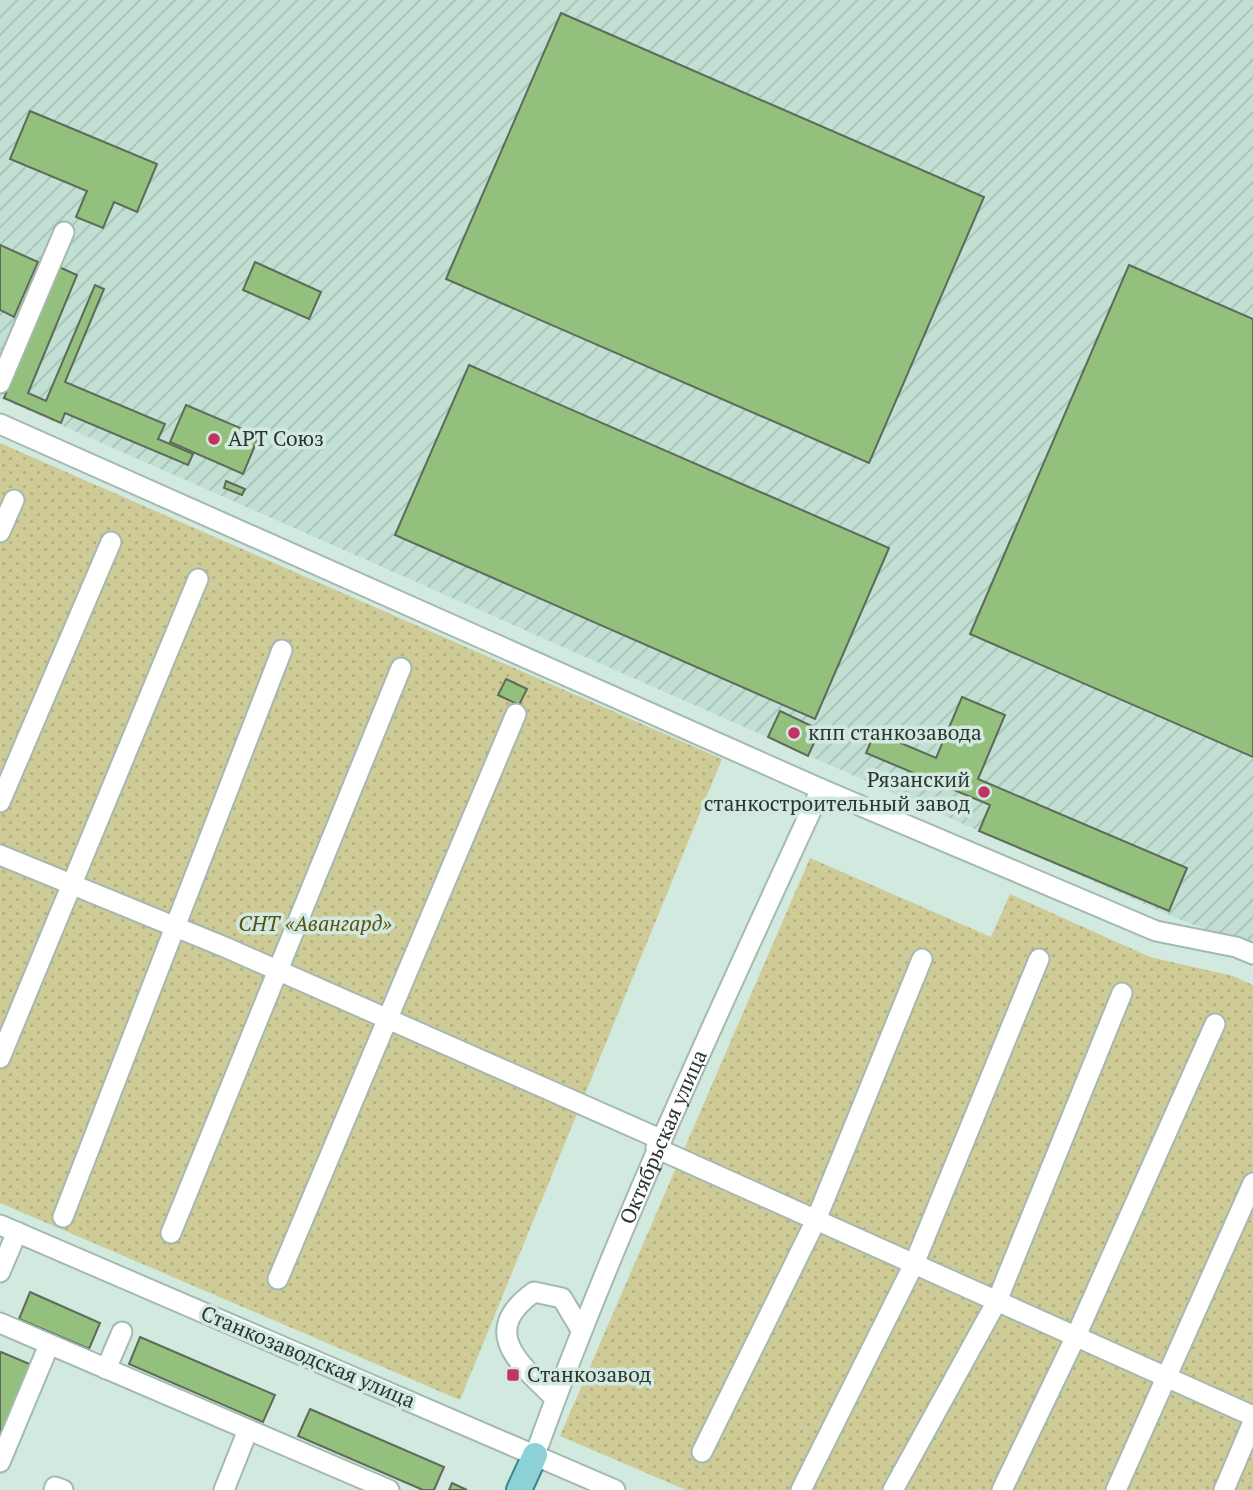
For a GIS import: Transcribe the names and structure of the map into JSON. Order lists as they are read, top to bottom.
{
  "streets": {
    "main road": ["Октябрьская улица"],
    "street": ["Станкозаводская улица"]
  },
  "crossings": [
    ["Октябрьская улица", "Станкозаводская улица"]
  ],
  "parks": ["СНТ «Авангард»"],
  "places": {
    "other": ["АРТ Союз", "кпп станкозавода", "Рязанский станкостроительный завод"],
    "transit": ["Станкозавод"]
  }
}
